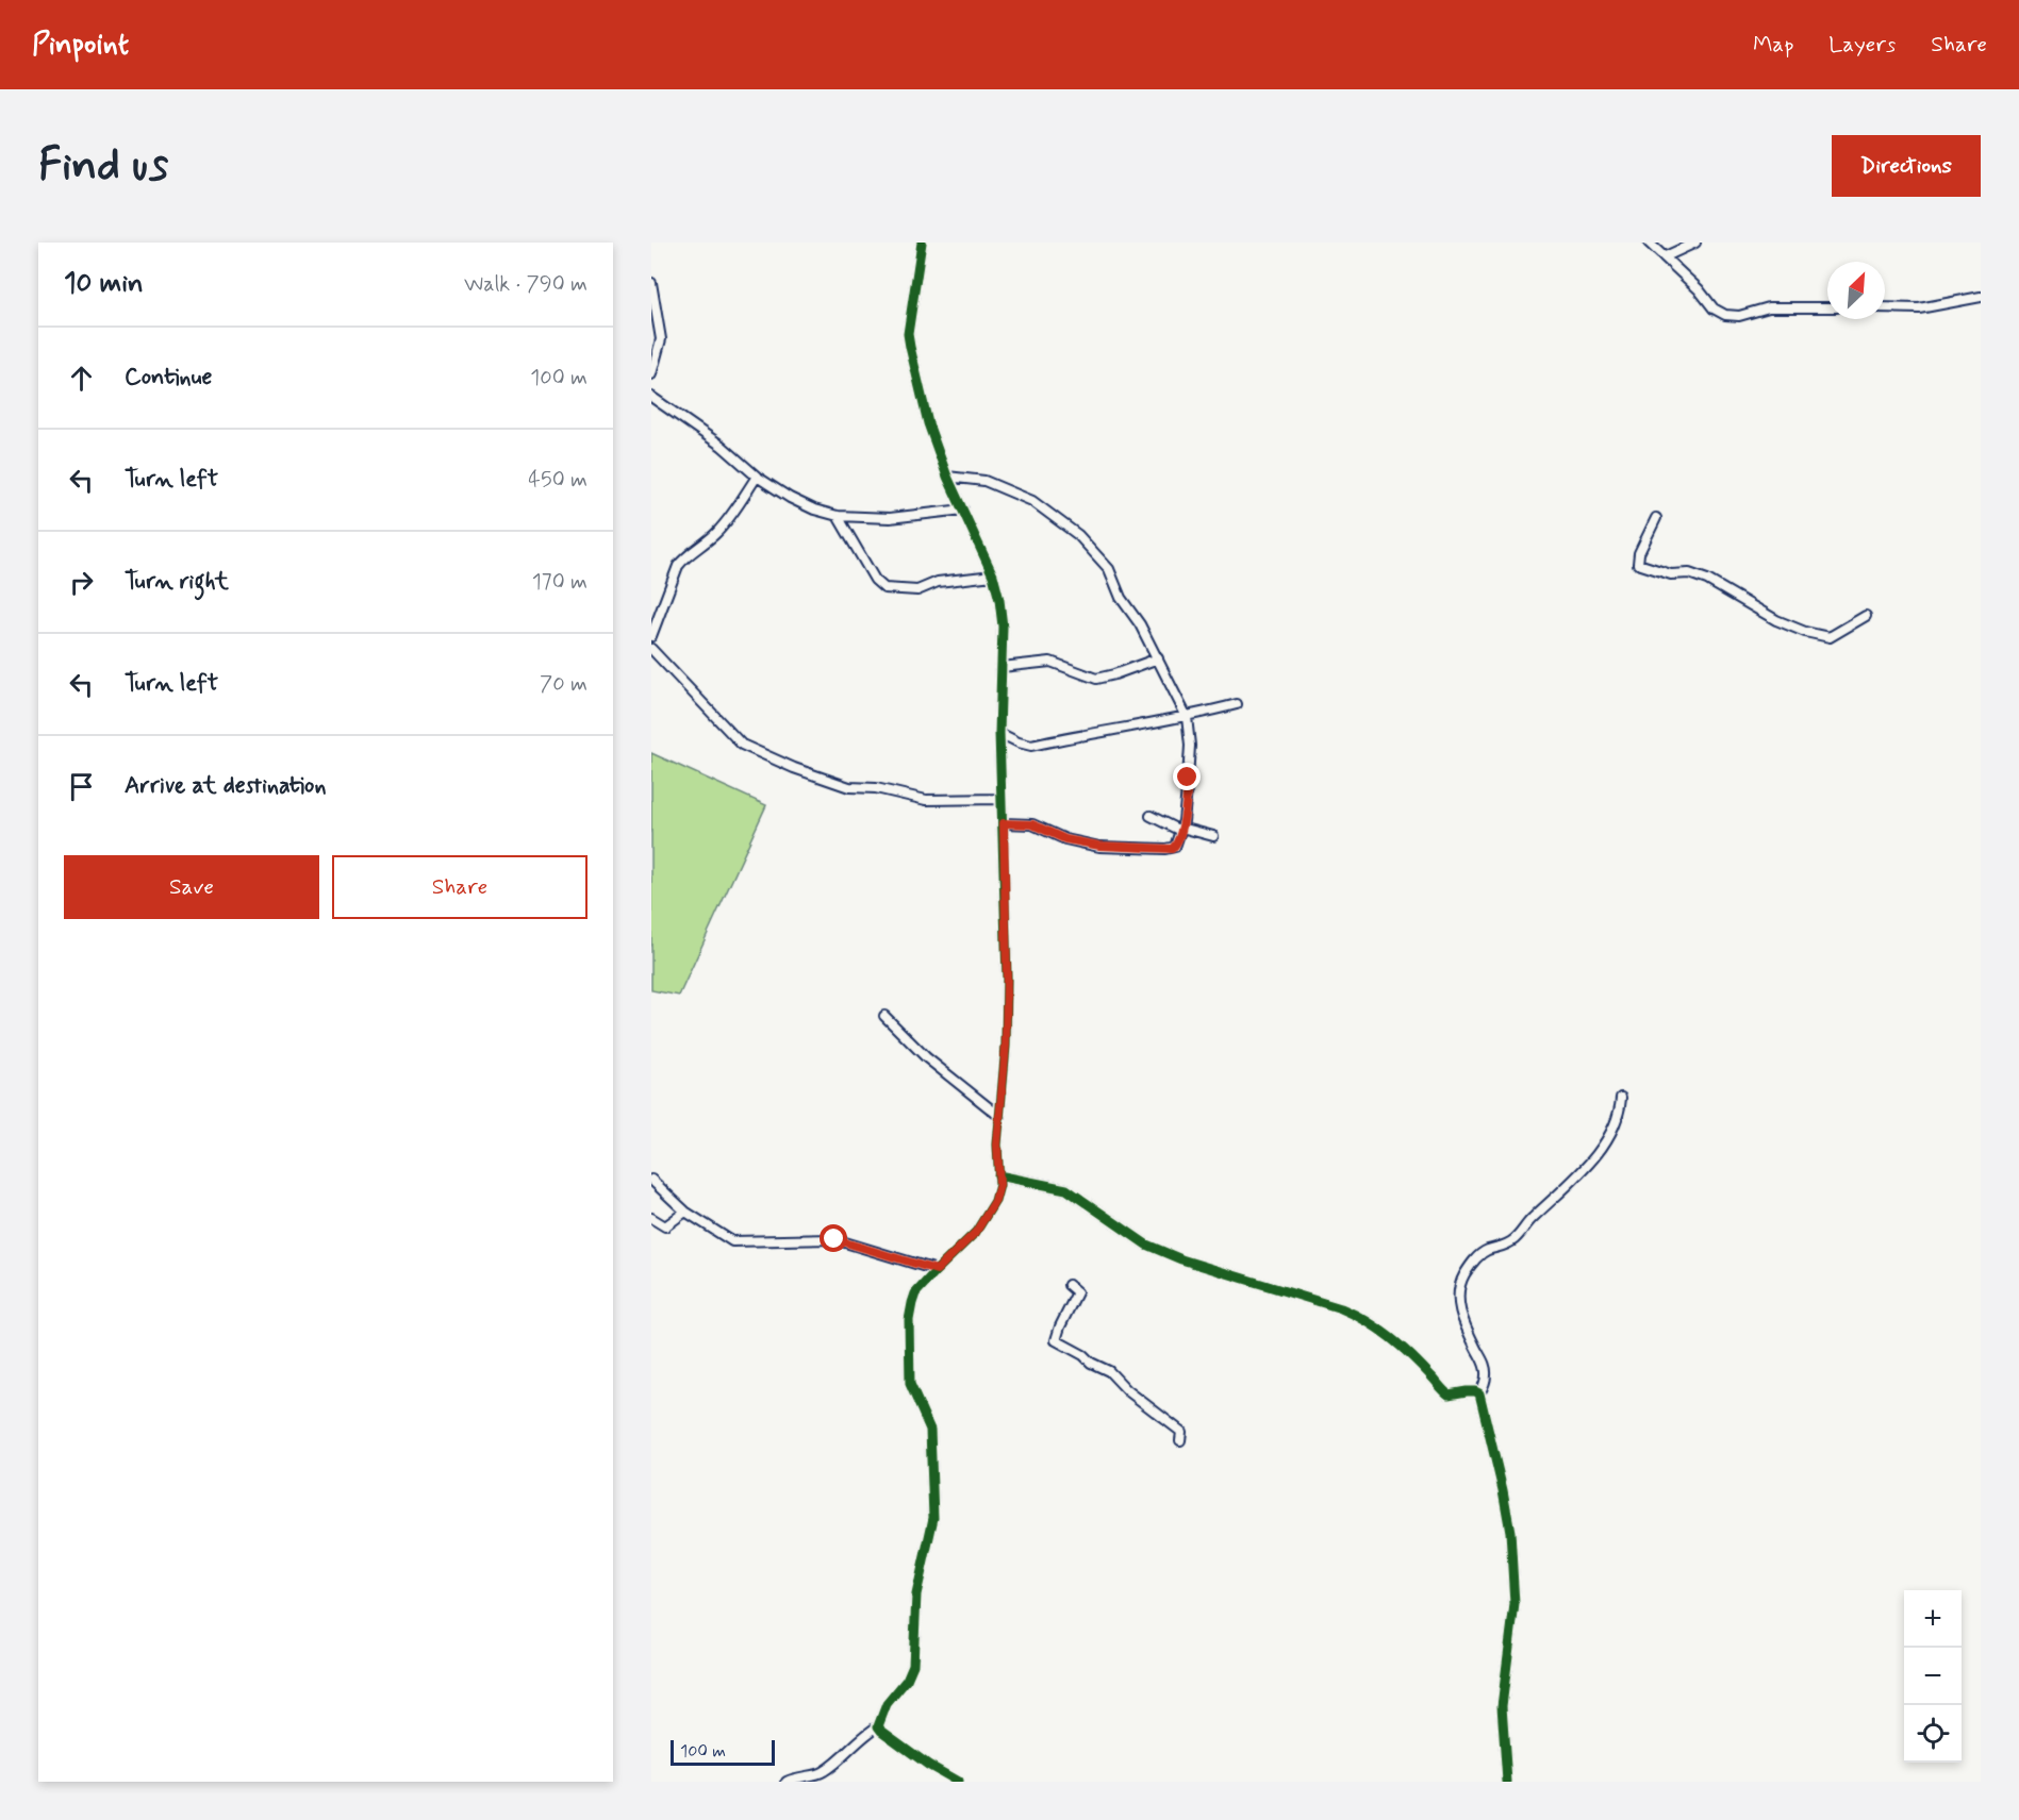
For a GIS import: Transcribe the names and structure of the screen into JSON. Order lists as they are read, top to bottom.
{
  "scale_bar": "100 m",
  "north": "top right",
  "page": {
    "header": "Pinpoint",
    "nav": ["Map", "Layers", "Share"],
    "buttons": [
      "Directions",
      ["Save", "Share"]
    ],
    "title": "Find us",
    "heading": ["10 min", "Walk · 790 m"],
    "list": [
      ["Continue", "100 m"],
      ["Turn left", "450 m"],
      ["Turn right", "170 m"],
      ["Turn left", "70 m"],
      "Arrive at destination"
    ],
    "map_buttons": ["+", "−"],
    "scale": "100 m"
  }
}
